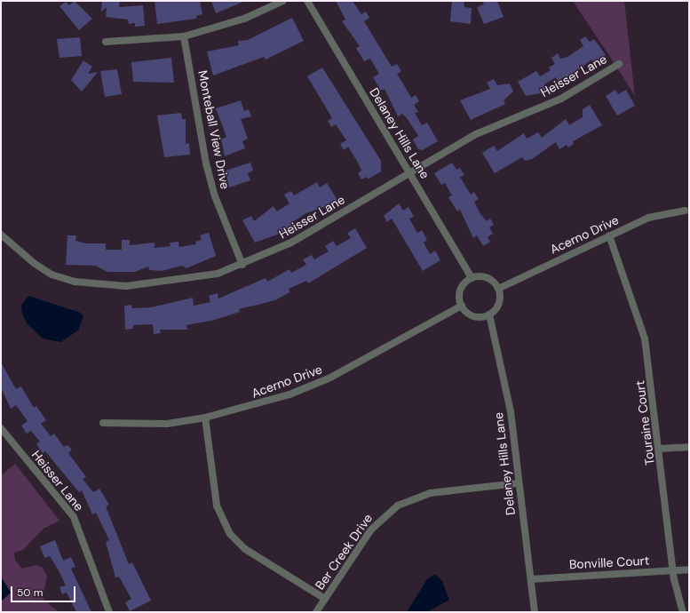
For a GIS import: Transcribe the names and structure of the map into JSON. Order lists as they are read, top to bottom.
{
  "streets": {
    "street": [
      "Heisser Lane",
      "Monteball View Drive",
      "Delaney Hills Lane",
      "Acerno Drive",
      "Touraine Court",
      "Ber Creek Drive",
      "Bonville Court"
    ]
  },
  "crossings": [
    ["Heisser Lane", "Monteball View Drive"],
    ["Heisser Lane", "Delaney Hills Lane"],
    ["Delaney Hills Lane", "Acerno Drive"],
    ["Delaney Hills Lane", "Ber Creek Drive"],
    ["Delaney Hills Lane", "Bonville Court"],
    ["Acerno Drive", "Touraine Court"],
    ["Touraine Court", "Bonville Court"]
  ],
  "scale_bar": "50 m"
}
